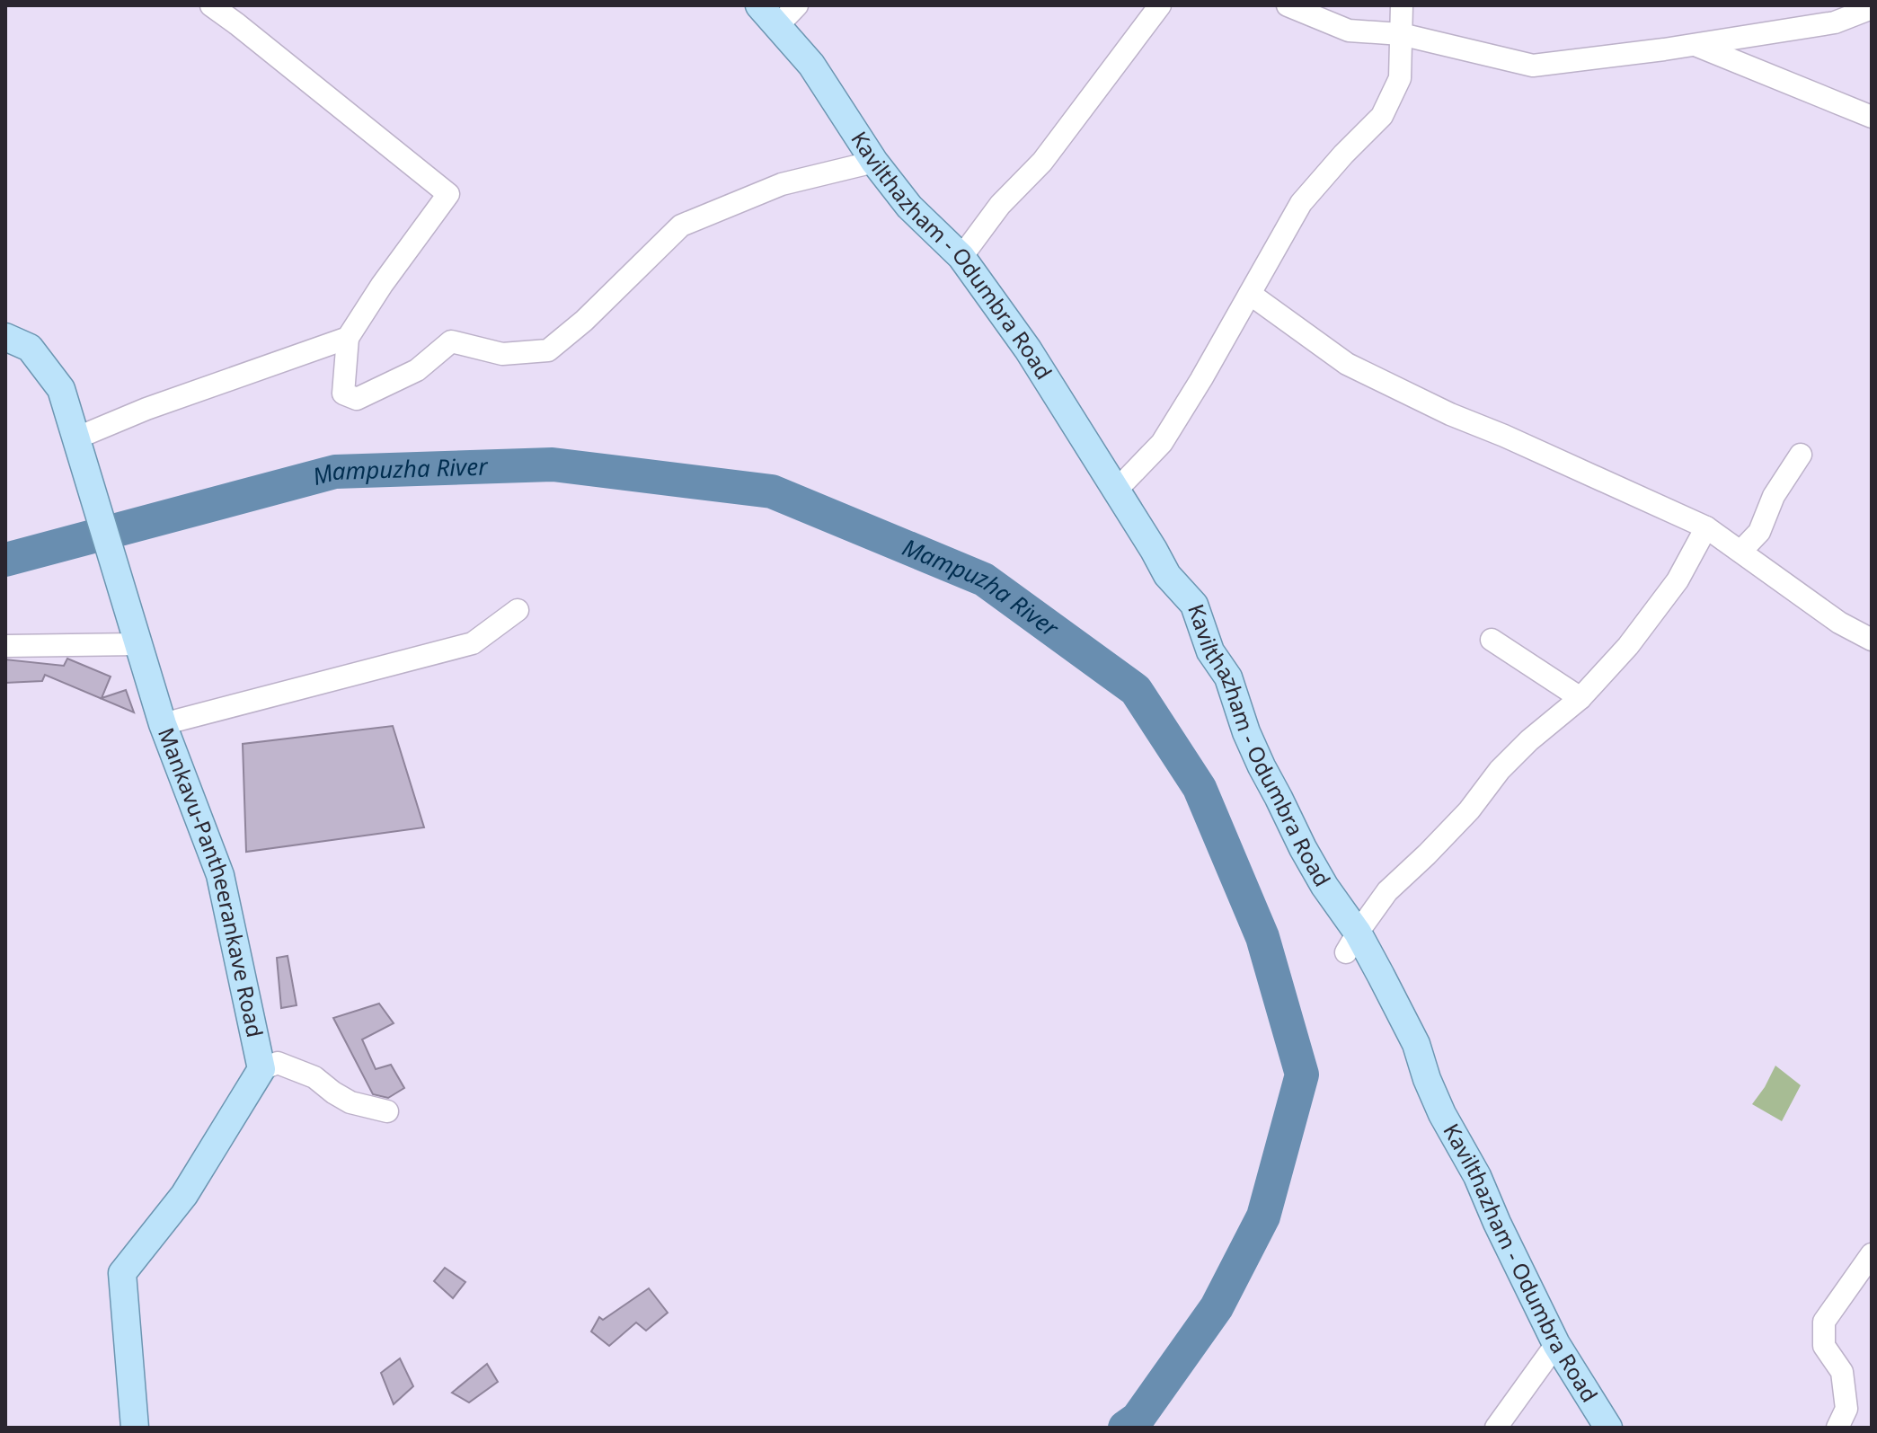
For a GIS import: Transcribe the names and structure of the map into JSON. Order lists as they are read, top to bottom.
{
  "streets": {
    "main road": ["Kavilthazham - Odumbra Road", "Mankavu-Pantheerankave Road"]
  },
  "water": ["Mampuzha River"]
}
